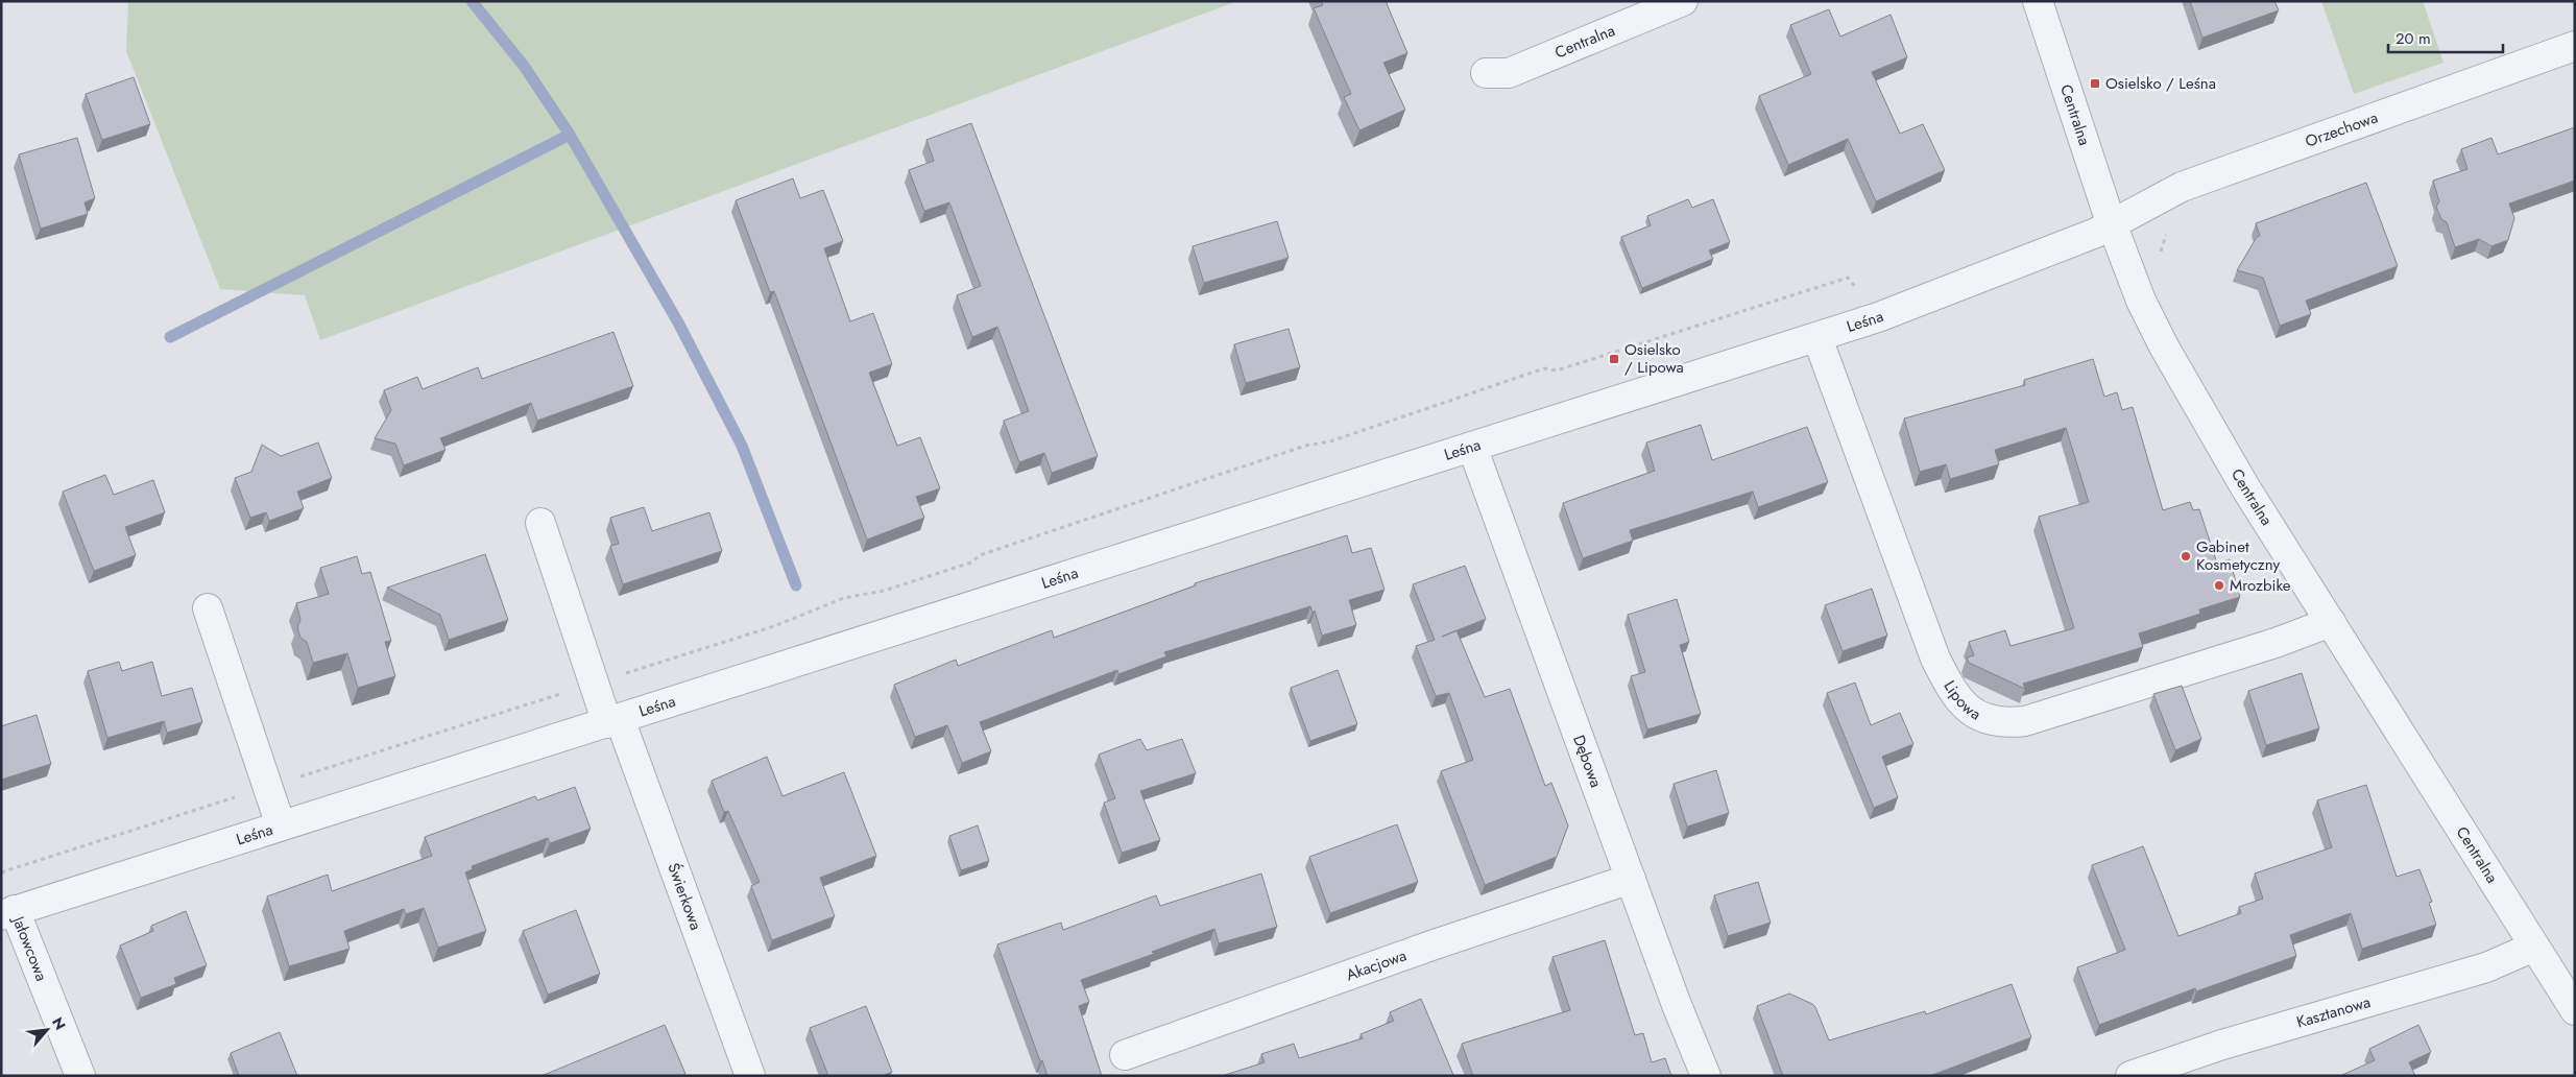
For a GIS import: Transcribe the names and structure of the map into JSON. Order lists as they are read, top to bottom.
{
  "streets": {
    "street": [
      "Centralna",
      "Orzechowa",
      "Leśna",
      "Lipowa",
      "Dębowa",
      "Świerkowa",
      "Jałowcowa",
      "Akacjowa",
      "Kasztanowa"
    ]
  },
  "crossings": [
    ["Centralna", "Orzechowa"],
    ["Centralna", "Leśna"],
    ["Centralna", "Lipowa"],
    ["Centralna", "Kasztanowa"],
    ["Orzechowa", "Leśna"],
    ["Leśna", "Lipowa"],
    ["Leśna", "Dębowa"],
    ["Leśna", "Świerkowa"],
    ["Leśna", "Jałowcowa"],
    ["Dębowa", "Akacjowa"]
  ],
  "places": {
    "transit": ["Osielsko / Leśna", "Osielsko / Lipowa"],
    "other": ["Gabinet Kosmetyczny", "Mrozbike"]
  },
  "scale_bar": "20 m",
  "north": "top right"
}
